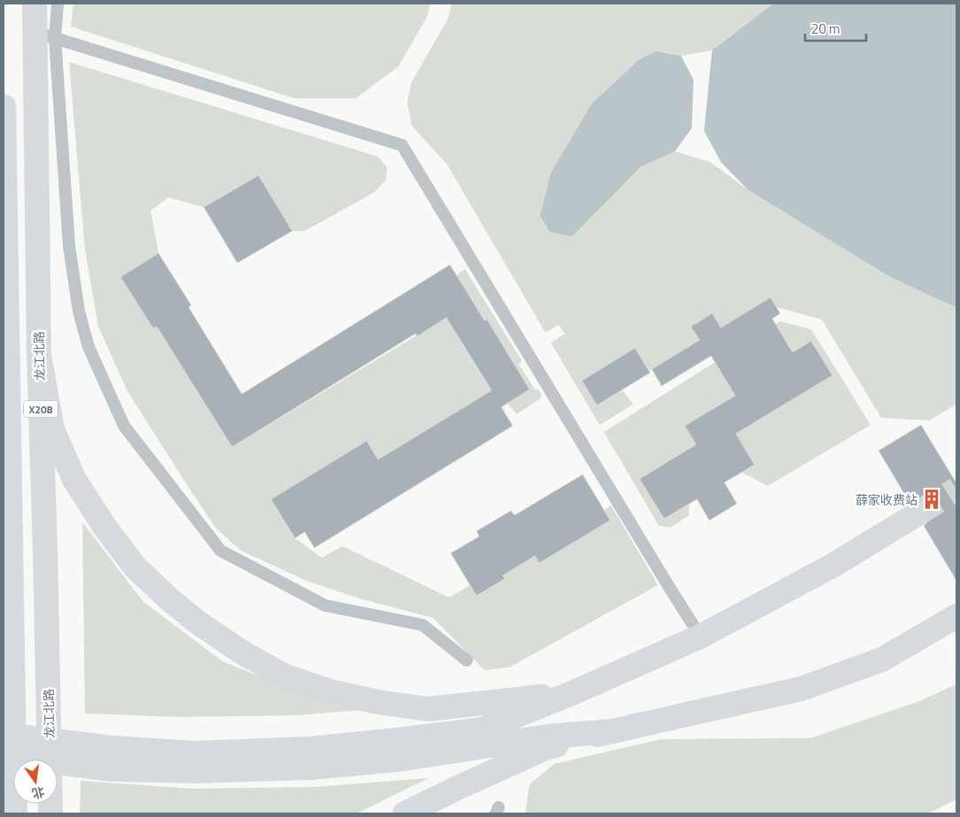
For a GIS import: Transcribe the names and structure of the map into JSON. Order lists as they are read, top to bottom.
{
  "streets": {
    "main road": ["龙江北路", "X208"]
  },
  "places": {
    "building": ["薛家收费站"]
  },
  "scale_bar": "20 m",
  "north": "bottom"
}
